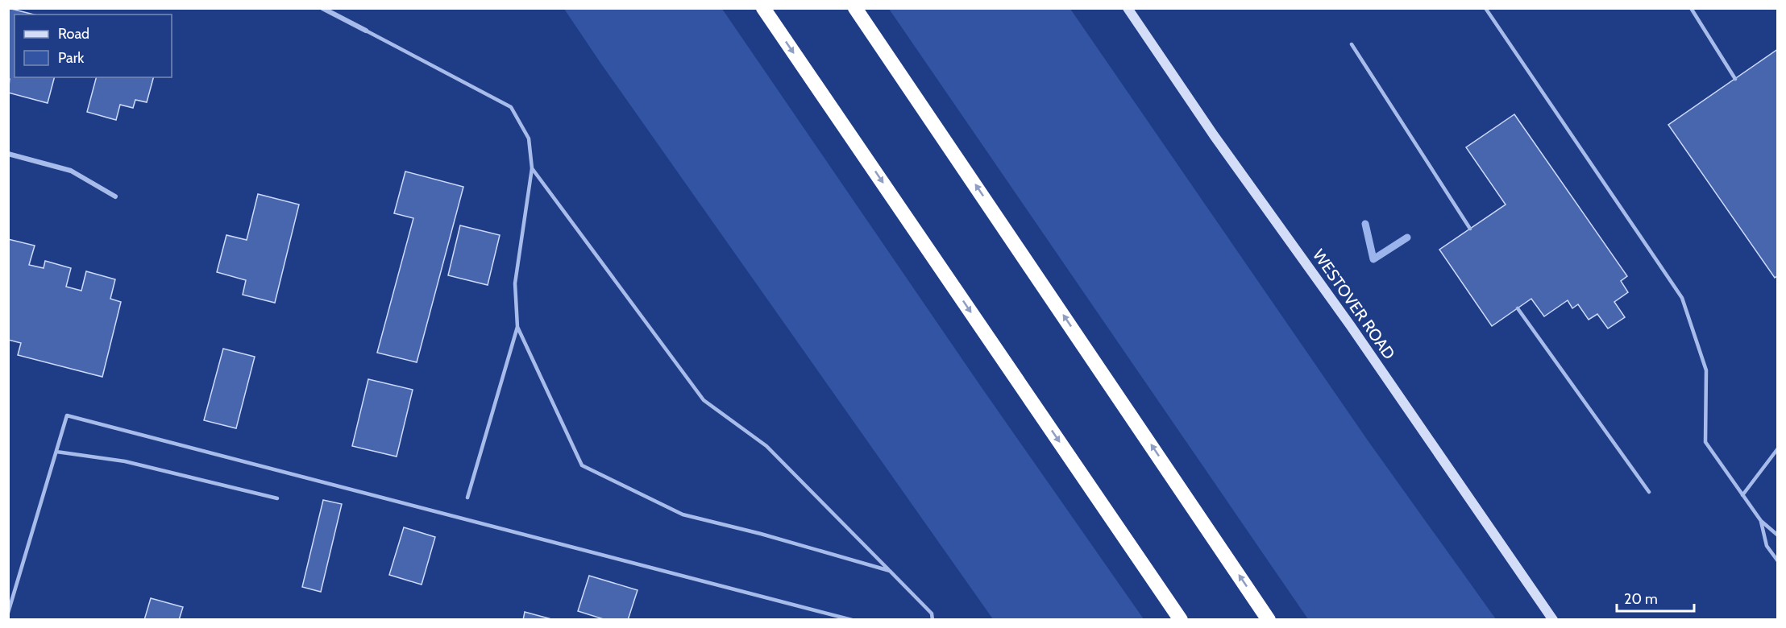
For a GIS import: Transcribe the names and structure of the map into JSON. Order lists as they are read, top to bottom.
{
  "streets": {
    "street": ["WESTOVER ROAD"]
  },
  "legend": ["Road", "Park"],
  "scale_bar": "20 m"
}
